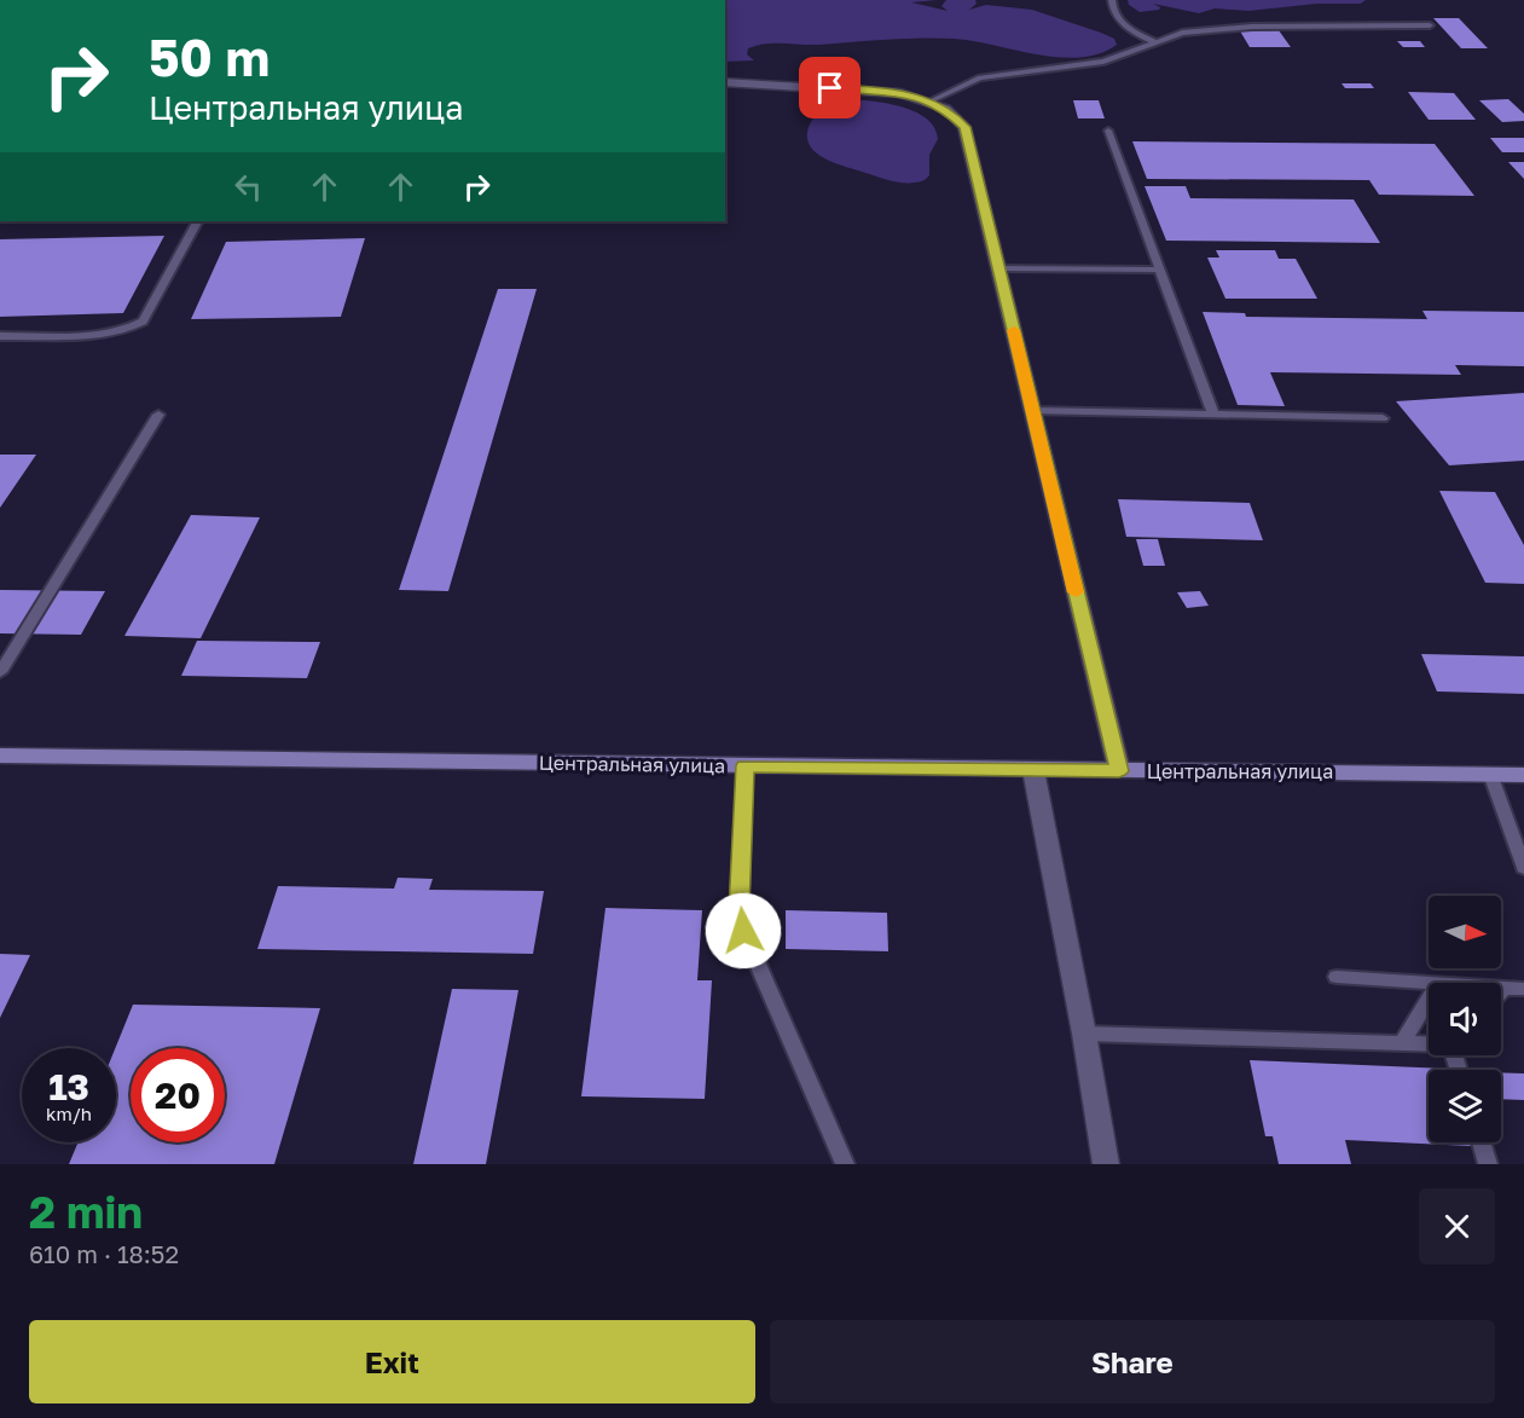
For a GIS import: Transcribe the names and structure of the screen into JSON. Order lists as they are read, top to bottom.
{
  "streets": {
    "street": ["Центральная улица"]
  },
  "north": "right",
  "page": {
    "turn": ["50 m", "Центральная улица"],
    "speed": "13 km/h",
    "limit": "20",
    "heading": ["2 min", "610 m · 18:52"],
    "buttons": ["Exit", "Share"]
  }
}
